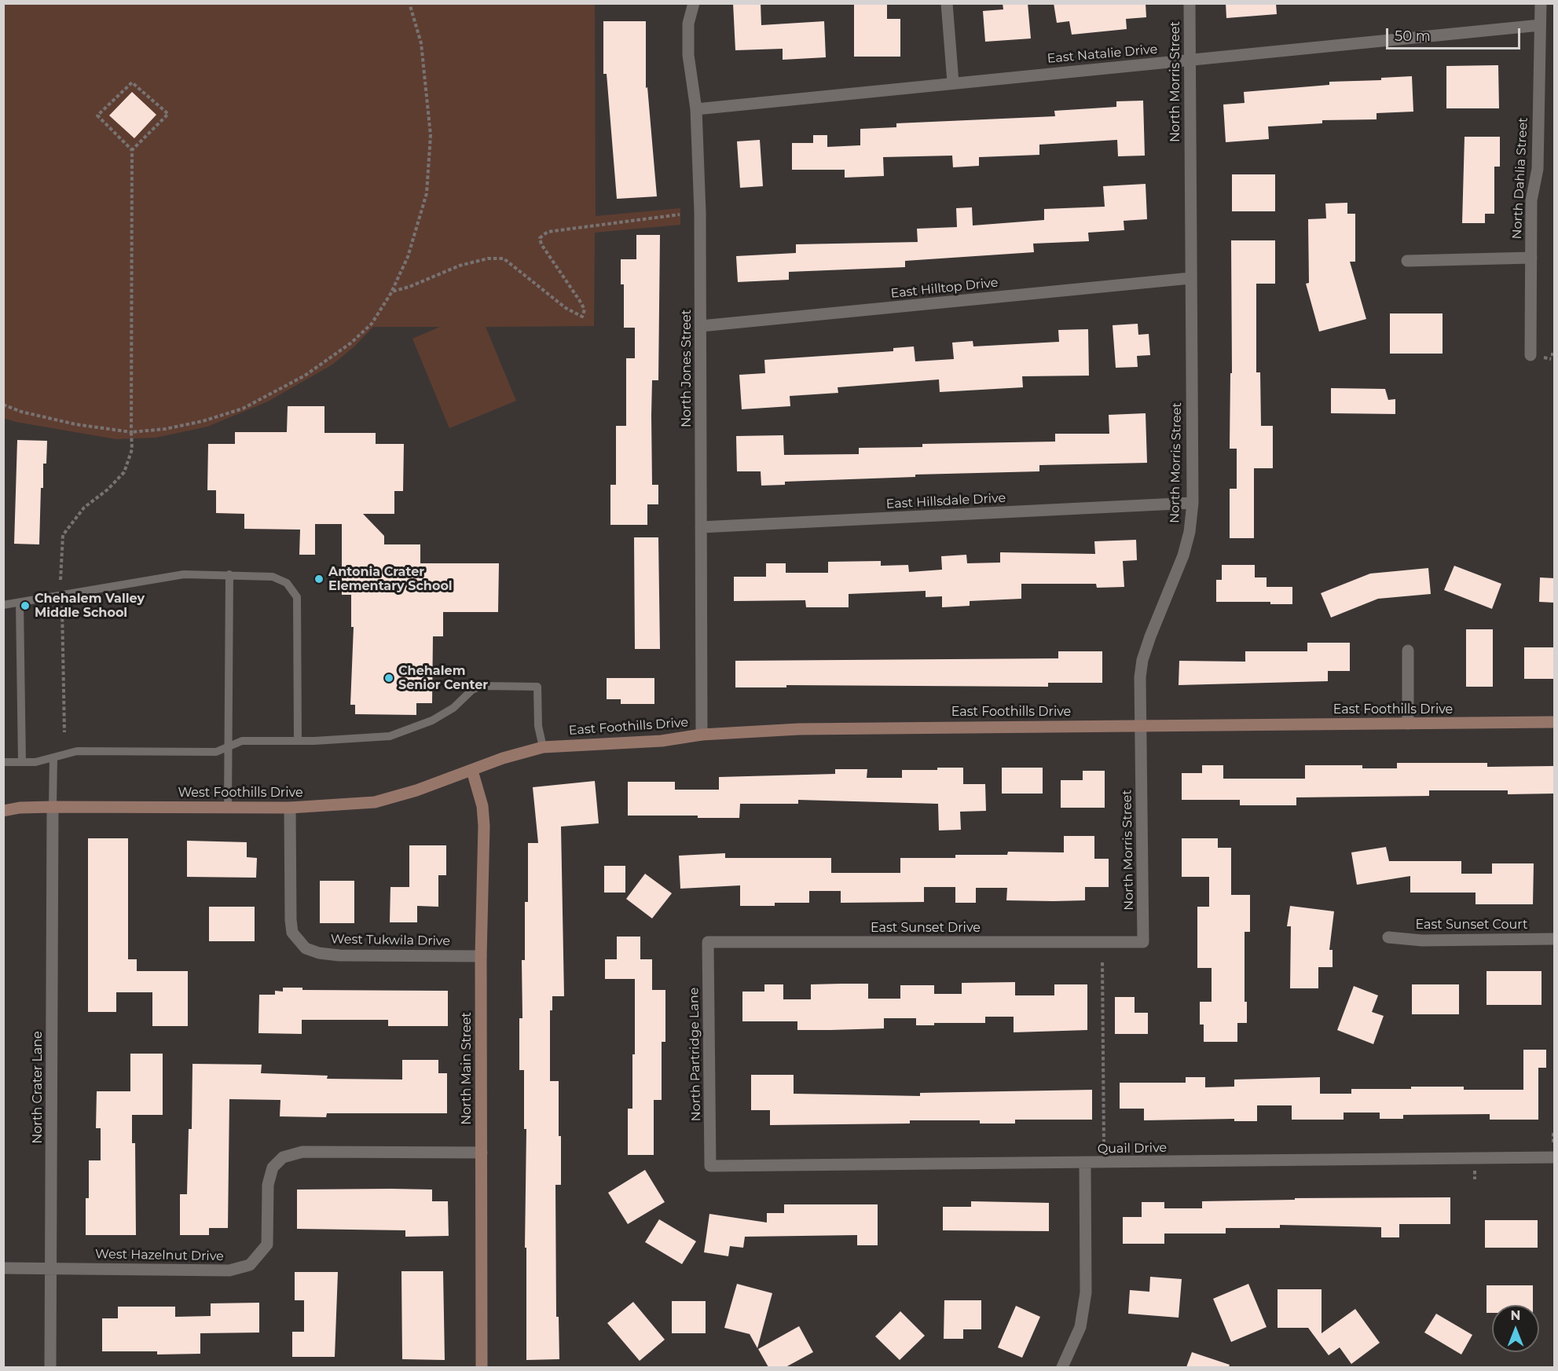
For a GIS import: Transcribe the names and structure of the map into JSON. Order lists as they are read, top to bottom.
{
  "streets": {
    "street": [
      "East Natalie Drive",
      "North Morris Street",
      "North Dahlia Street",
      "East Hilltop Drive",
      "North Jones Street",
      "East Hillsdale Drive",
      "East Foothills Drive",
      "West Foothills Drive",
      "East Sunset Court",
      "East Sunset Drive",
      "West Tukwila Drive",
      "North Partridge Lane",
      "North Main Street",
      "North Crater Lane",
      "Quail Drive",
      "West Hazelnut Drive"
    ]
  },
  "crossings": [
    ["East Natalie Drive", "North Morris Street"],
    ["East Natalie Drive", "North Dahlia Street"],
    ["East Natalie Drive", "North Jones Street"],
    ["North Morris Street", "East Hilltop Drive"],
    ["North Morris Street", "East Hillsdale Drive"],
    ["North Morris Street", "East Foothills Drive"],
    ["North Morris Street", "East Sunset Drive"],
    ["East Hilltop Drive", "North Jones Street"],
    ["North Jones Street", "East Hillsdale Drive"],
    ["North Jones Street", "East Foothills Drive"],
    ["East Foothills Drive", "West Foothills Drive"],
    ["East Foothills Drive", "North Main Street"],
    ["West Foothills Drive", "West Tukwila Drive"],
    ["West Foothills Drive", "North Main Street"],
    ["West Foothills Drive", "North Crater Lane"],
    ["East Sunset Drive", "North Partridge Lane"],
    ["West Tukwila Drive", "North Main Street"],
    ["North Partridge Lane", "Quail Drive"],
    ["North Main Street", "West Hazelnut Drive"],
    ["North Crater Lane", "West Hazelnut Drive"]
  ],
  "places": ["Antonia Crater Elementary School", "Chehalem Valley Middle School", "Chehalem Senior Center"],
  "scale_bar": "50 m",
  "north": "top"
}
